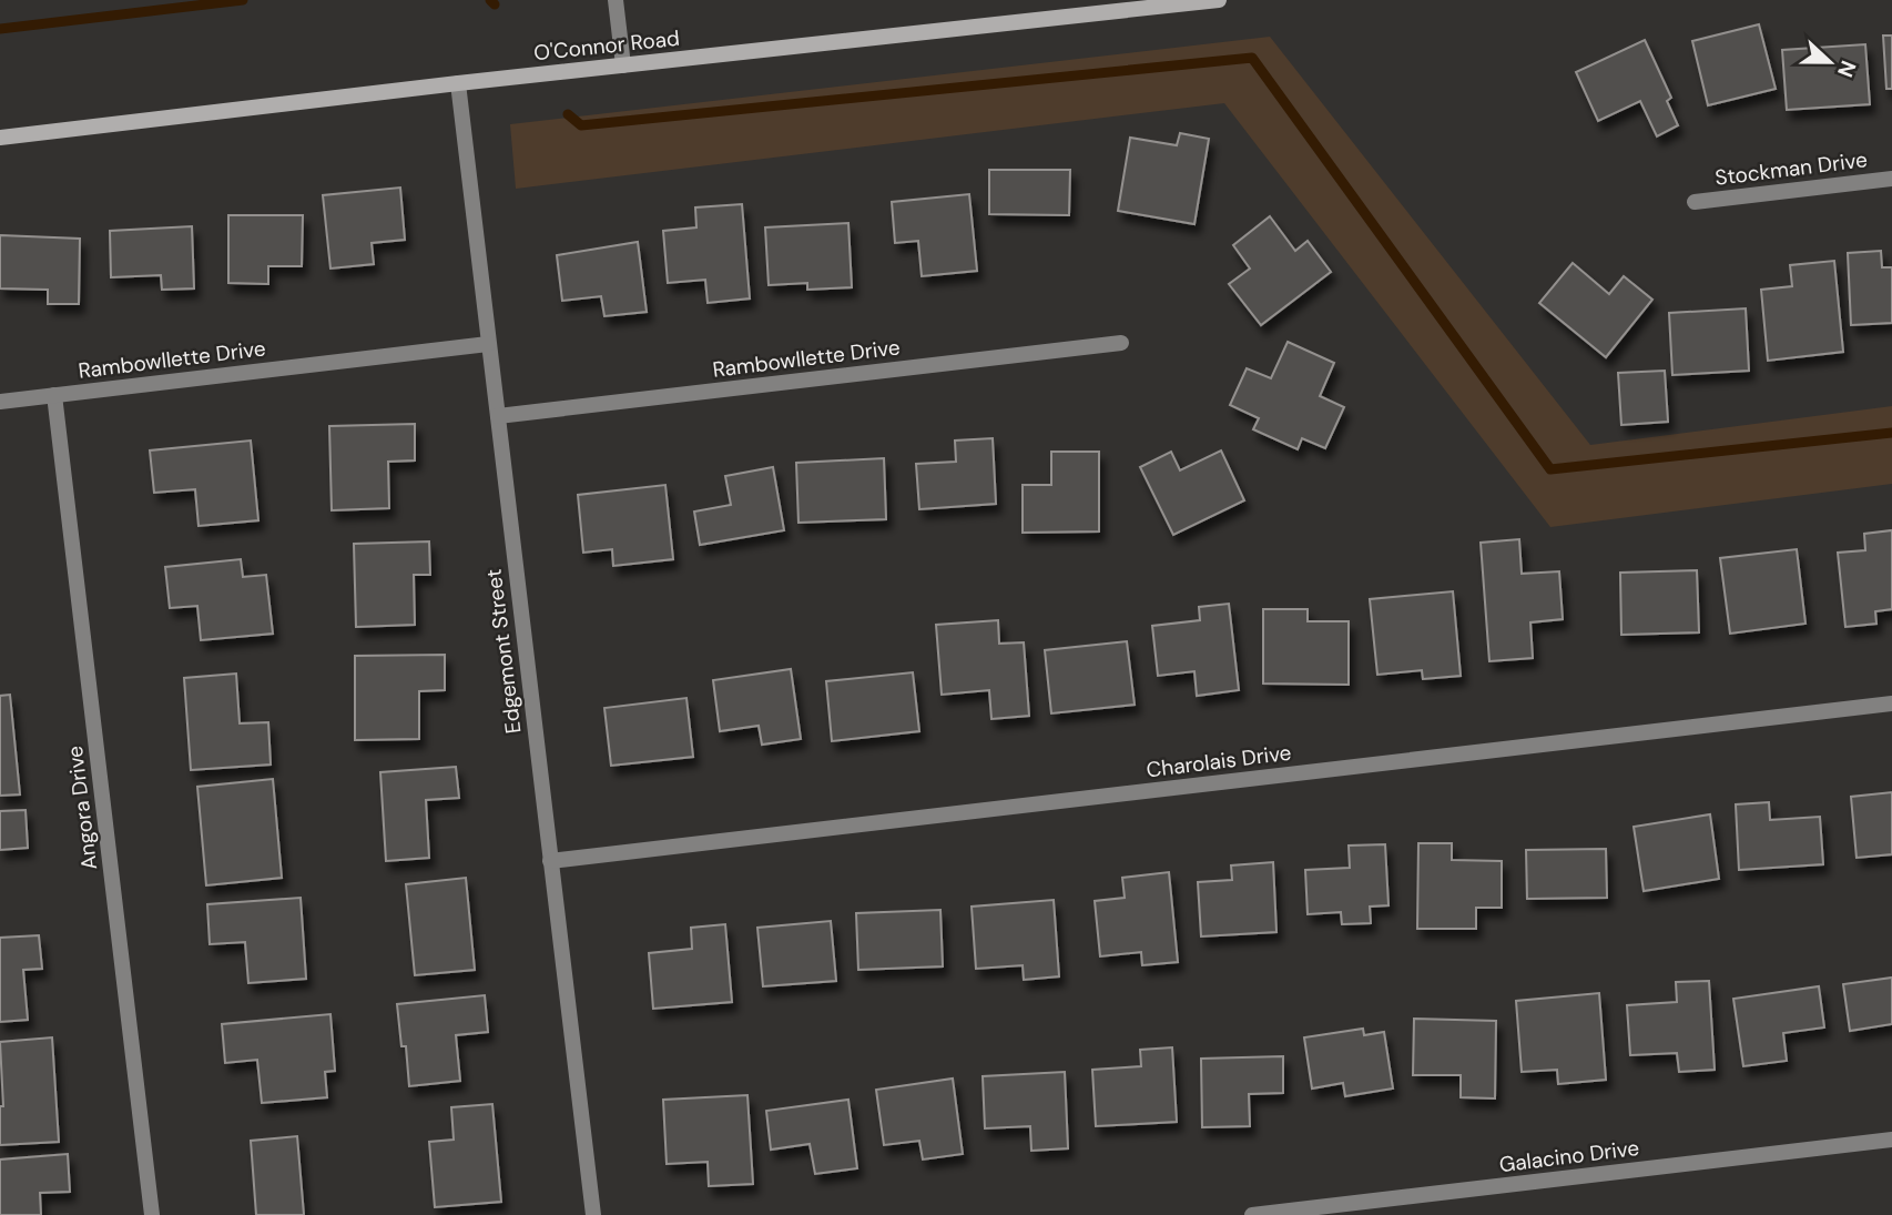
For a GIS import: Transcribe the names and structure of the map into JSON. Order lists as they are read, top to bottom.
{
  "streets": {
    "main road": ["O'Connor Road"],
    "street": [
      "Stockman Drive",
      "Rambowllette Drive",
      "Edgemont Street",
      "Charolais Drive",
      "Angora Drive",
      "Galacino Drive"
    ]
  },
  "crossings": [
    ["O'Connor Road", "Edgemont Street"],
    ["Rambowllette Drive", "Edgemont Street"],
    ["Rambowllette Drive", "Angora Drive"],
    ["Edgemont Street", "Charolais Drive"]
  ],
  "north": "right"
}
